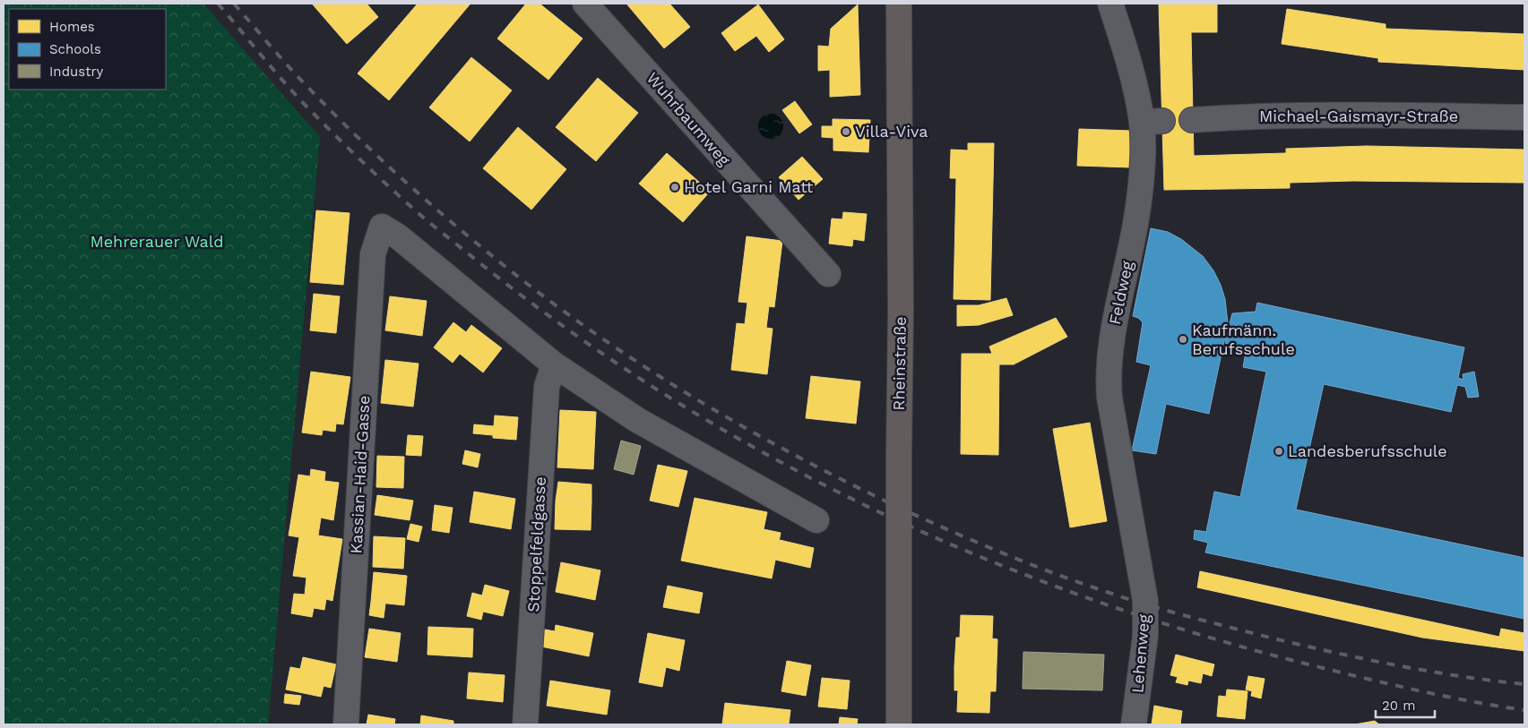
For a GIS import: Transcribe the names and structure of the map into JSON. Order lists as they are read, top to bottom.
{
  "streets": {
    "main road": ["Rheinstraße"],
    "street": [
      "Michael-Gaismayr-Straße",
      "Wuhrbaumweg",
      "Feldweg",
      "Kassian-Haid-Gasse",
      "Stoppelfeldgasse",
      "Lehenweg"
    ]
  },
  "crossings": [
    ["Feldweg", "Lehenweg"],
    ["Kassian-Haid-Gasse", "Stoppelfeldgasse"]
  ],
  "parks": ["Mehrerauer Wald"],
  "places": [
    "Villa-Viva",
    "Hotel Garni Matt",
    "Kaufmänn. Berufsschule",
    "Landesberufsschule"
  ],
  "legend": ["Homes", "Schools", "Industry"],
  "scale_bar": "20 m"
}
